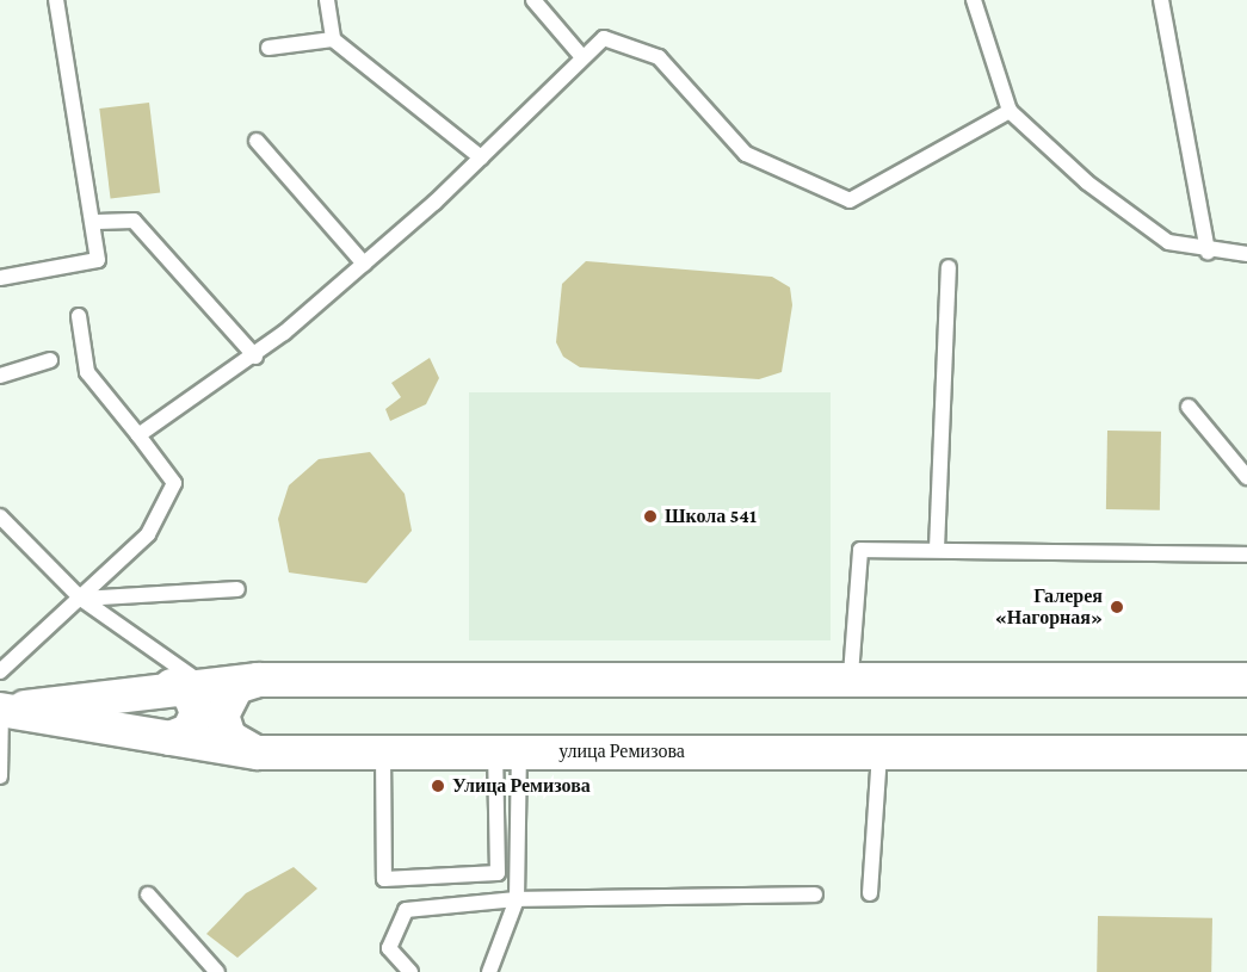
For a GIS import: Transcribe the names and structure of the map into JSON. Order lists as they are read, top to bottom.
{
  "streets": {
    "street": ["улица Ремизова"]
  },
  "places": ["Школа 541", "Галерея «Нагорная»", "Улица Ремизова"]
}
